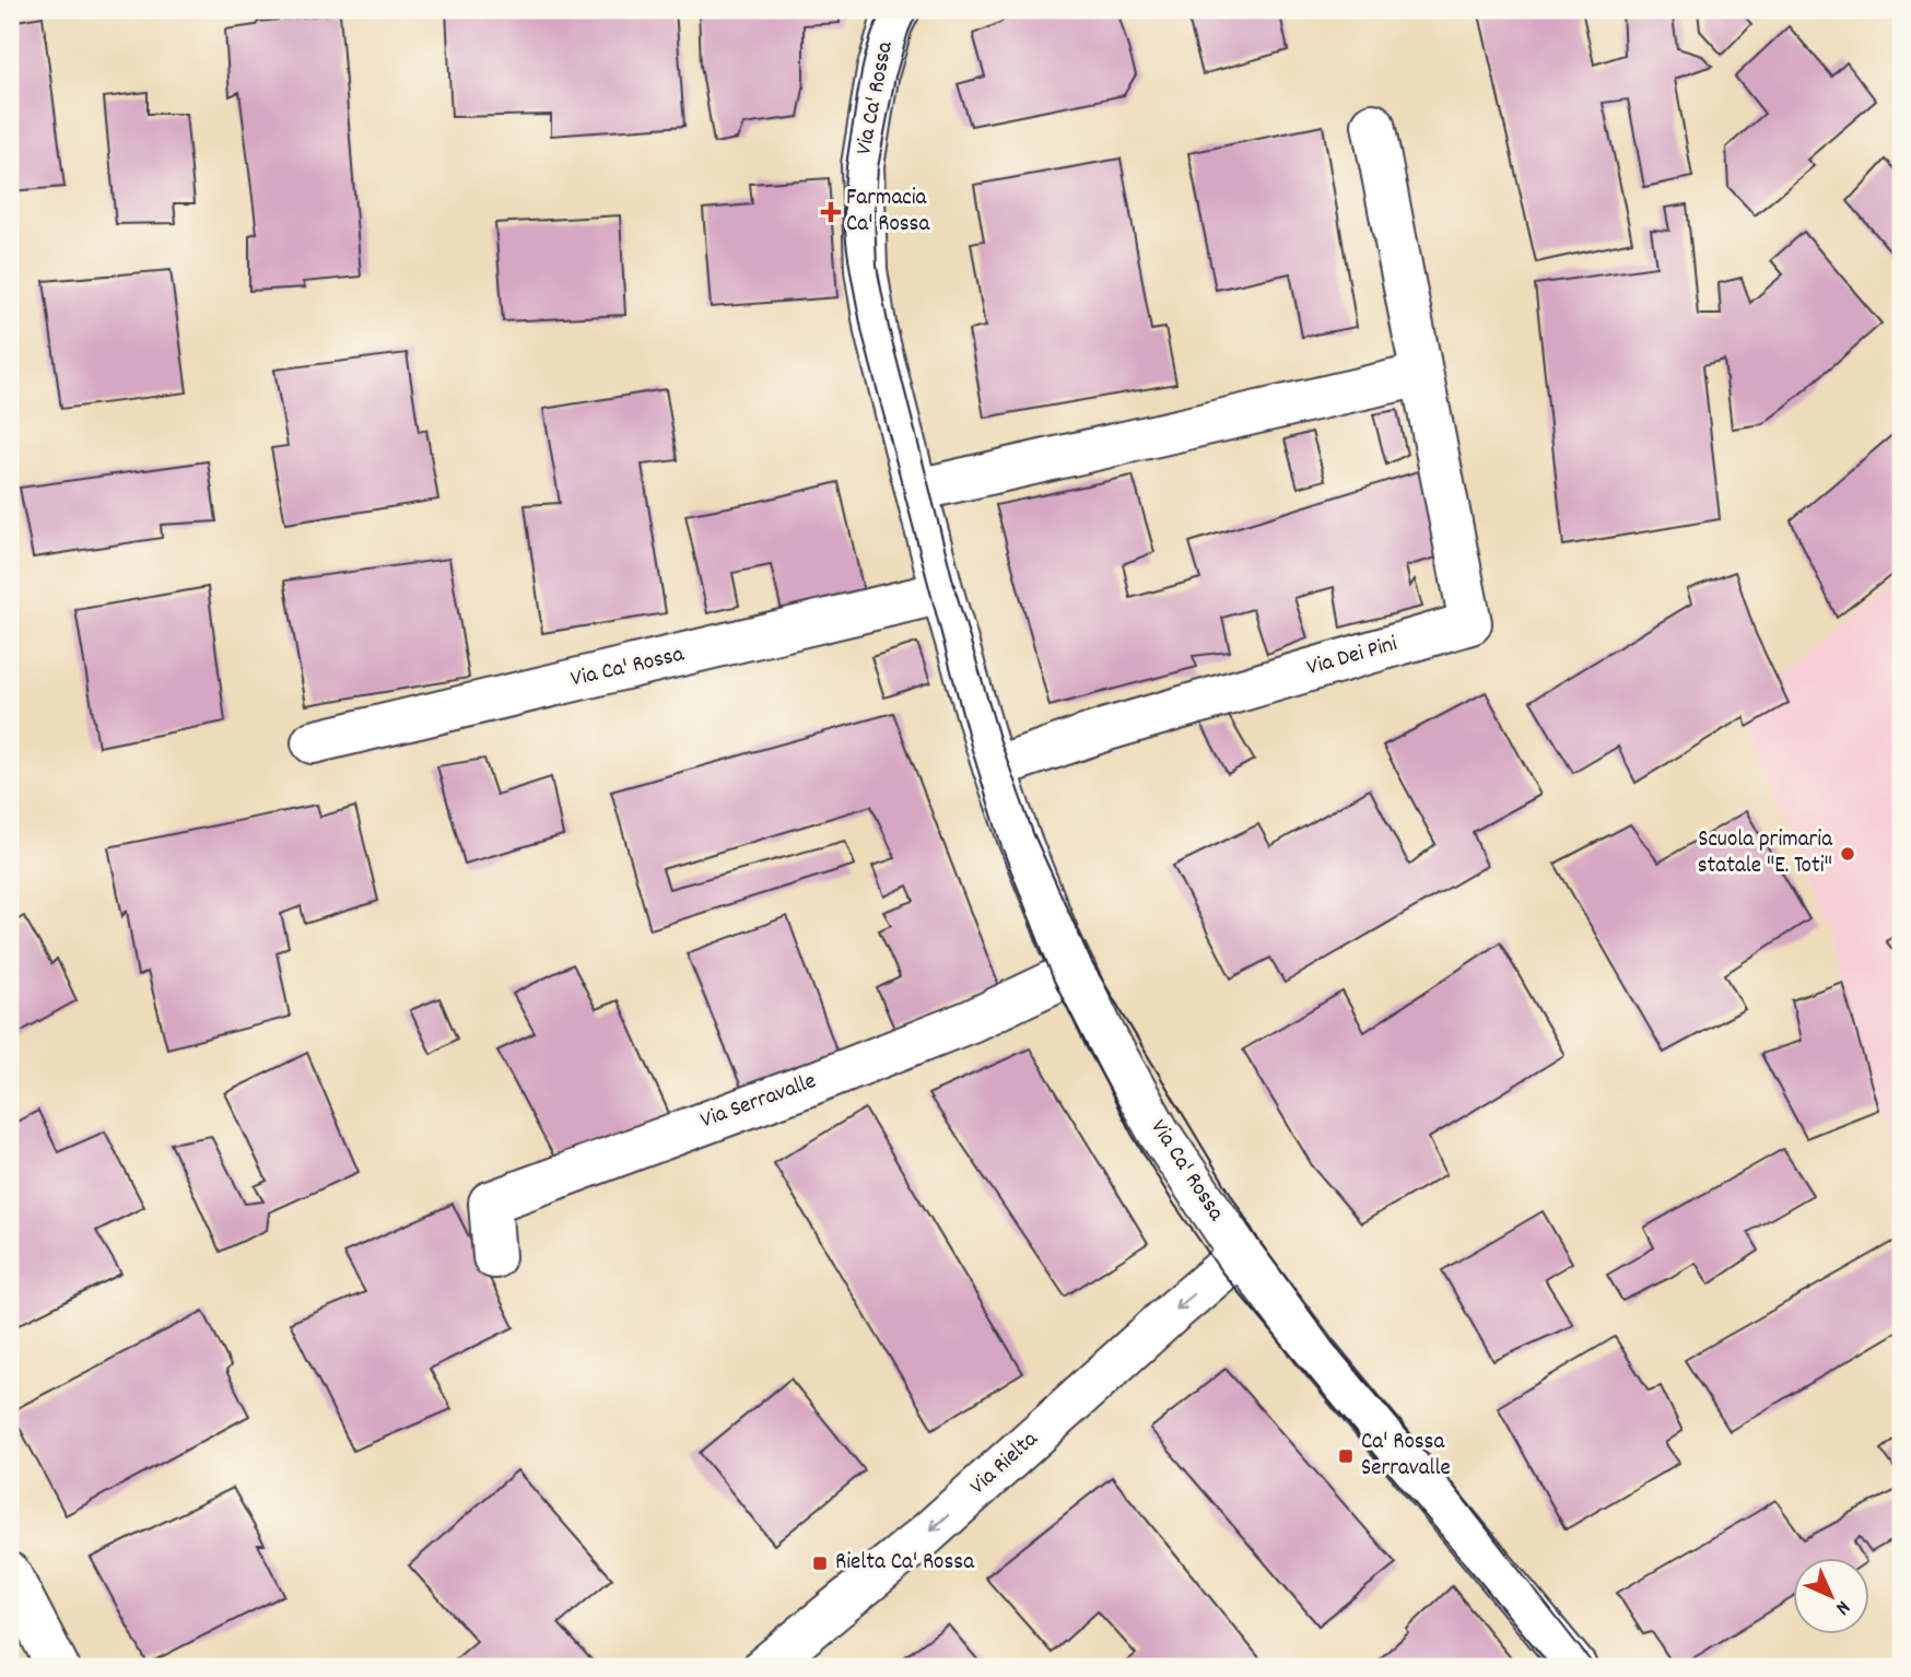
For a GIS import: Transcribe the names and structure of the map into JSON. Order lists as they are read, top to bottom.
{
  "streets": {
    "street": [
      "Via Ca' Rossa",
      "Via Dei Pini",
      "Via Serravalle",
      "Via Rielta"
    ]
  },
  "crossings": [
    ["Via Ca' Rossa", "Via Dei Pini"],
    ["Via Ca' Rossa", "Via Serravalle"],
    ["Via Ca' Rossa", "Via Rielta"]
  ],
  "one_way": ["Via Rielta"],
  "places": {
    "health": ["Farmacia Ca' Rossa"],
    "other": ["Scuola primaria statale \"E. Toti\""],
    "transit": ["Ca' Rossa Serravalle", "Rielta Ca' Rossa"]
  },
  "north": "bottom right"
}
